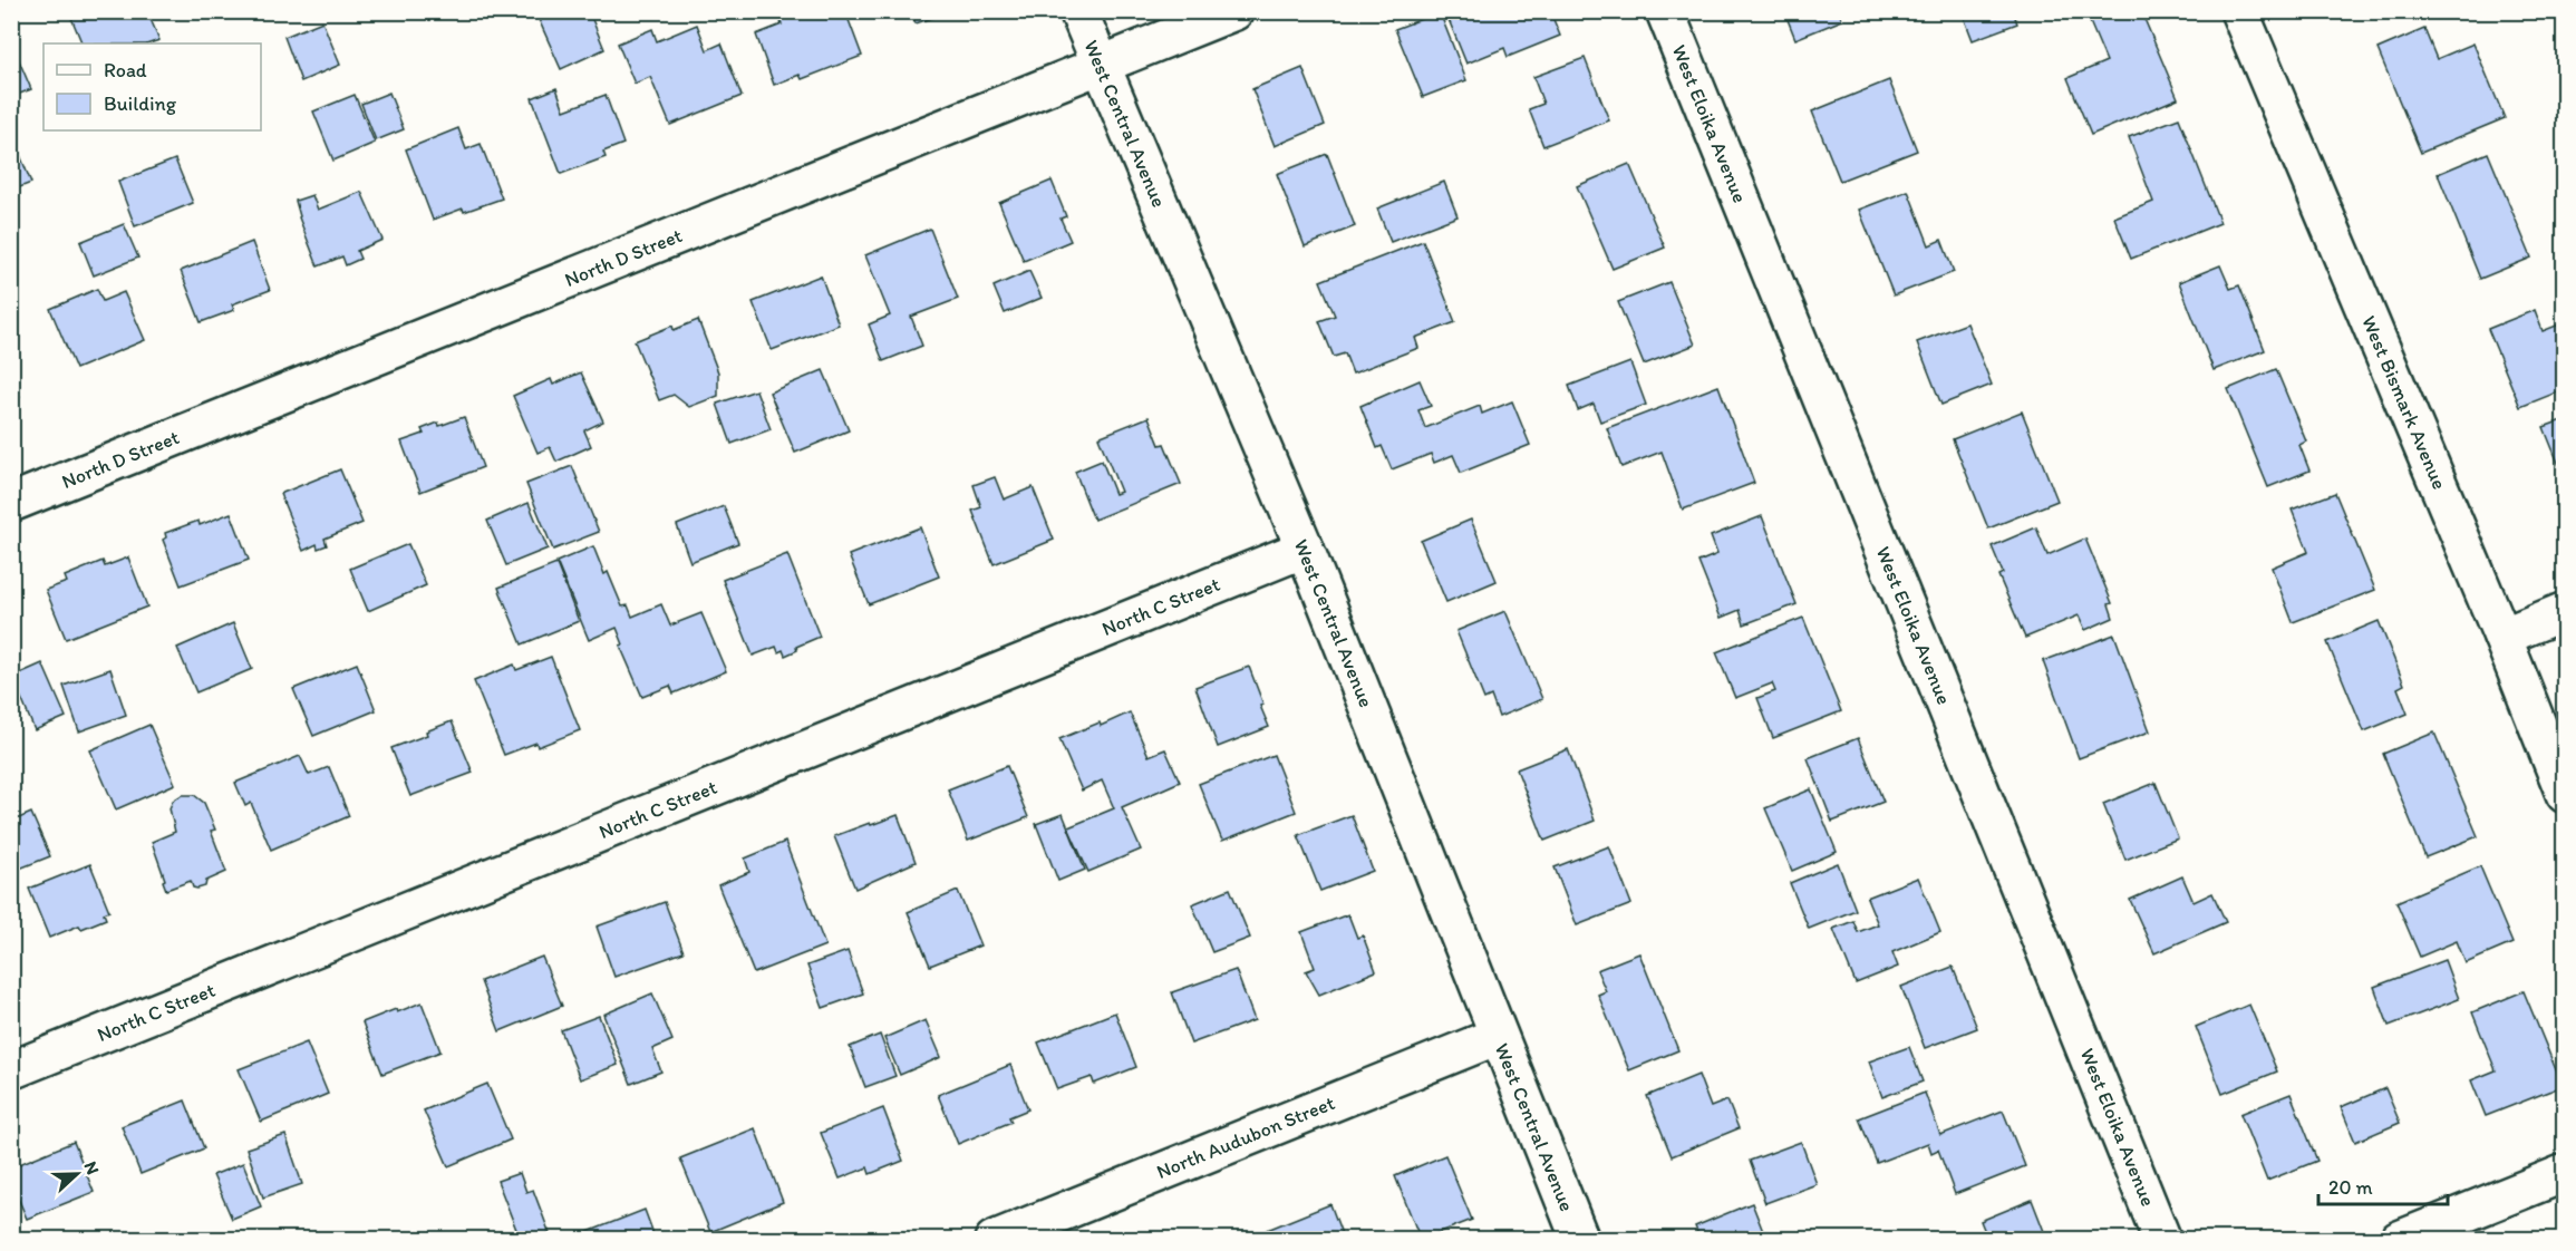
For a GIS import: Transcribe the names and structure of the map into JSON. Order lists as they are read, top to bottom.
{
  "streets": {
    "street": [
      "West Central Avenue",
      "West Eloika Avenue",
      "North D Street",
      "West Bismark Avenue",
      "North C Street",
      "North Audubon Street"
    ]
  },
  "crossings": [
    ["West Central Avenue", "North D Street"],
    ["West Central Avenue", "North C Street"],
    ["West Central Avenue", "North Audubon Street"]
  ],
  "legend": ["Road", "Building"],
  "scale_bar": "20 m",
  "north": "right"
}
